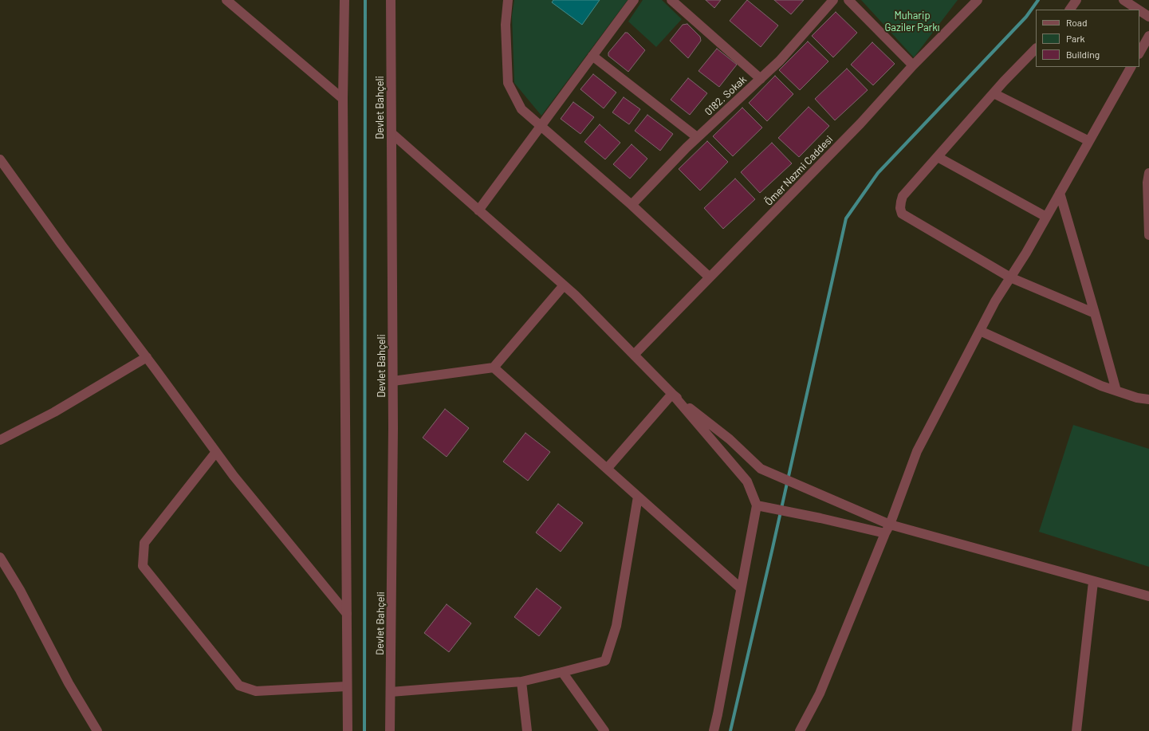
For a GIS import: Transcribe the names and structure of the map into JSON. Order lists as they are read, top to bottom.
{
  "streets": {
    "street": ["0182. Sokak", "Devlet Bahçeli", "Ömer Nazmi Caddesi"]
  },
  "parks": ["Muharip Gaziler Parkı"],
  "legend": ["Road", "Park", "Building"]
}
